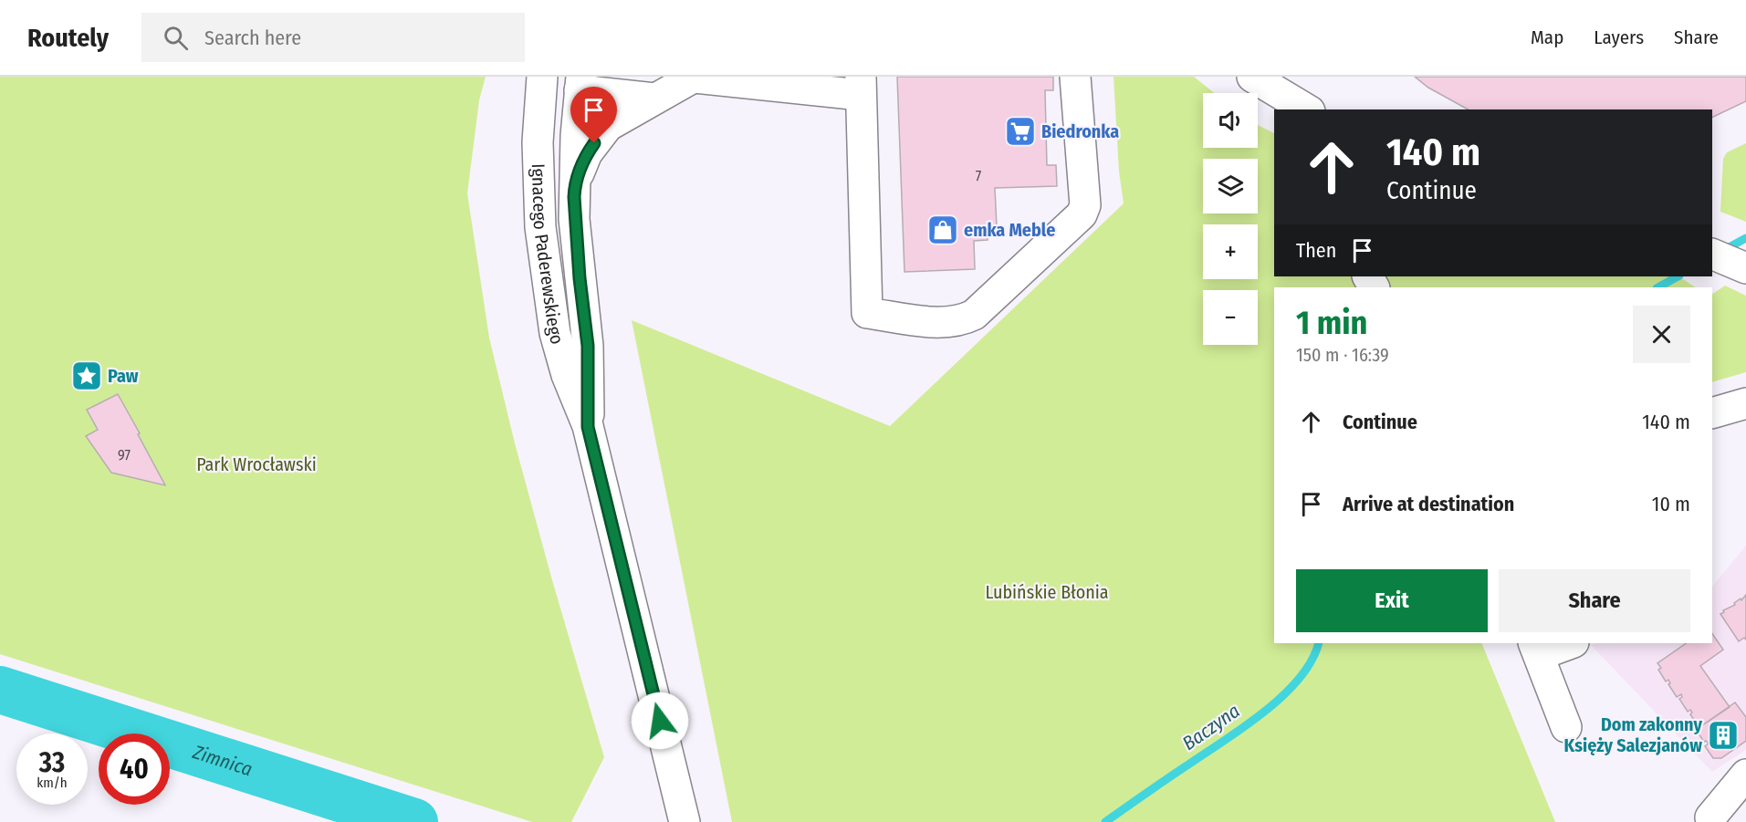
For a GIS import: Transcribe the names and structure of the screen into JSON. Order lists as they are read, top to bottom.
{
  "streets": {
    "street": ["Ignacego Paderewskiego"]
  },
  "water": ["Baczyna", "Zimnica"],
  "parks": ["Park Wrocławski", "Lubińskie Błonia"],
  "places": {
    "supermarket": ["Biedronka"],
    "shop": ["emka Meble"],
    "place": ["Paw"],
    "building": ["Dom zakonny Księży Salezjanów"]
  },
  "house_numbers": ["7", "97"],
  "page": {
    "header": "Routely",
    "search": "Search here",
    "nav": ["Map", "Layers", "Share"],
    "map_buttons": ["+", "−"],
    "turn": ["140 m", "Continue"],
    "then": "Then",
    "heading": ["1 min", "150 m · 16:39"],
    "list": [
      {
        "name": "Continue",
        "value": "140 m"
      },
      {
        "name": "Arrive at destination",
        "value": "10 m"
      }
    ],
    "buttons": ["Exit", "Share"],
    "speed": "33 km/h",
    "limit": "40"
  }
}
